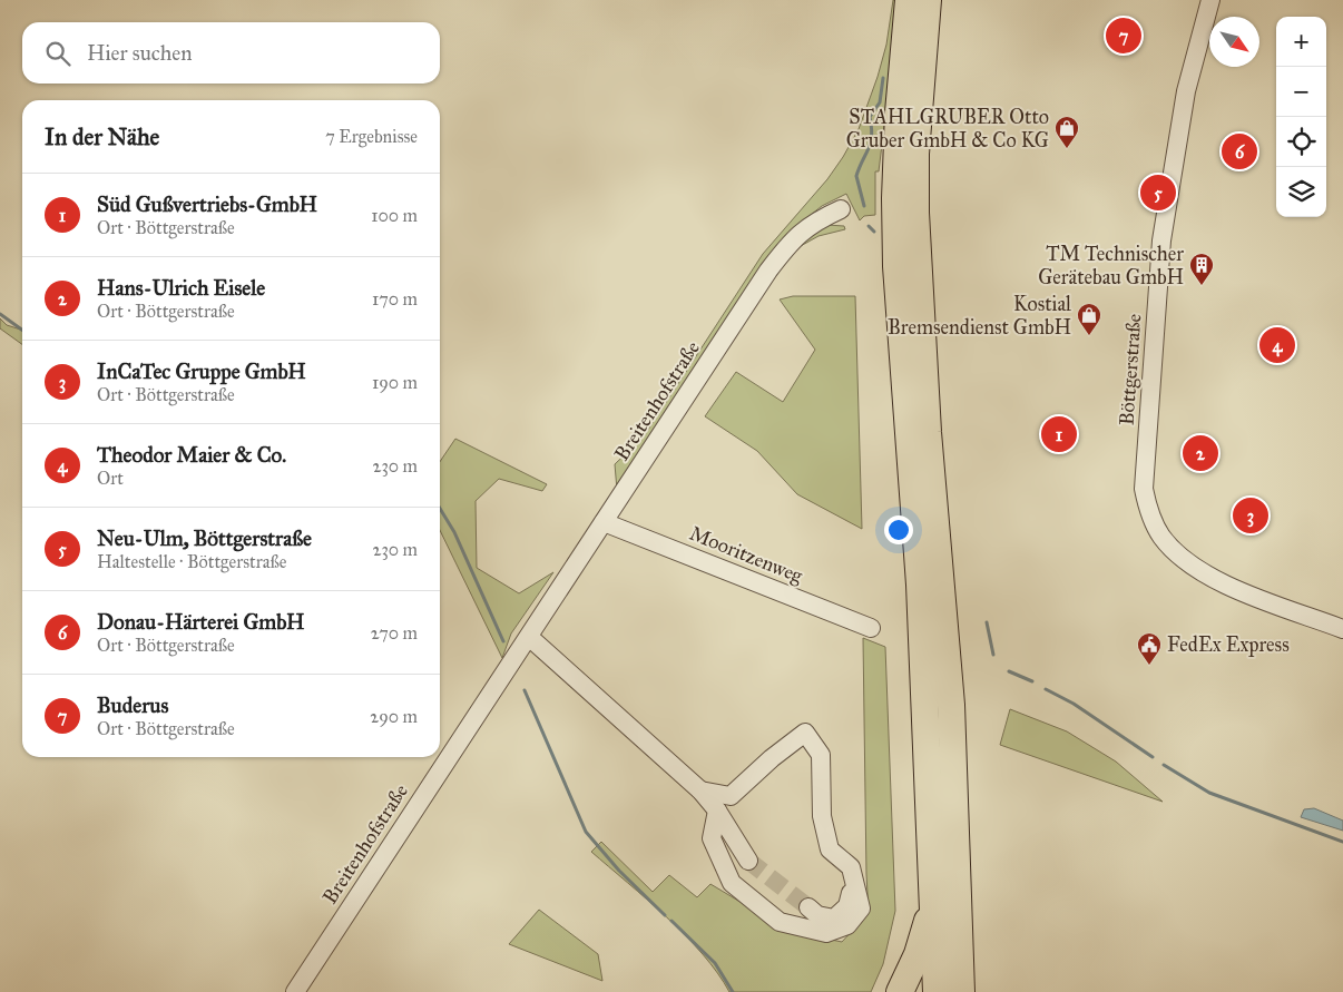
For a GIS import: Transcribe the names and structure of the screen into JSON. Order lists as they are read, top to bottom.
{
  "streets": {
    "street": ["Böttgerstraße", "Breitenhofstraße", "Mooritzenweg"]
  },
  "crossings": [
    ["Breitenhofstraße", "Mooritzenweg"]
  ],
  "places": {
    "shop": ["STAHLGRUBER Otto Gruber GmbH & Co KG", "Kostial Bremsendienst GmbH"],
    "building": ["TM Technischer Gerätebau GmbH"],
    "public building": ["FedEx Express"]
  },
  "north": "bottom right",
  "page": {
    "pins": [
      "7",
      "6",
      "5",
      "4",
      "1",
      "2",
      "3"
    ],
    "map_buttons": ["+", "−"],
    "search": "Hier suchen",
    "heading": ["In der Nähe", "7 Ergebnisse"],
    "list": [
      {
        "mark": "1",
        "name": "Süd Gußvertriebs-GmbH",
        "note": "Ort · Böttgerstraße",
        "value": "100 m"
      },
      {
        "mark": "2",
        "name": "Hans-Ulrich Eisele",
        "note": "Ort · Böttgerstraße",
        "value": "170 m"
      },
      {
        "mark": "3",
        "name": "InCaTec Gruppe GmbH",
        "note": "Ort · Böttgerstraße",
        "value": "190 m"
      },
      {
        "mark": "4",
        "name": "Theodor Maier & Co.",
        "note": "Ort",
        "value": "230 m"
      },
      {
        "mark": "5",
        "name": "Neu-Ulm, Böttgerstraße",
        "note": "Haltestelle · Böttgerstraße",
        "value": "230 m"
      },
      {
        "mark": "6",
        "name": "Donau-Härterei GmbH",
        "note": "Ort · Böttgerstraße",
        "value": "270 m"
      },
      {
        "mark": "7",
        "name": "Buderus",
        "note": "Ort · Böttgerstraße",
        "value": "290 m"
      }
    ]
  }
}
